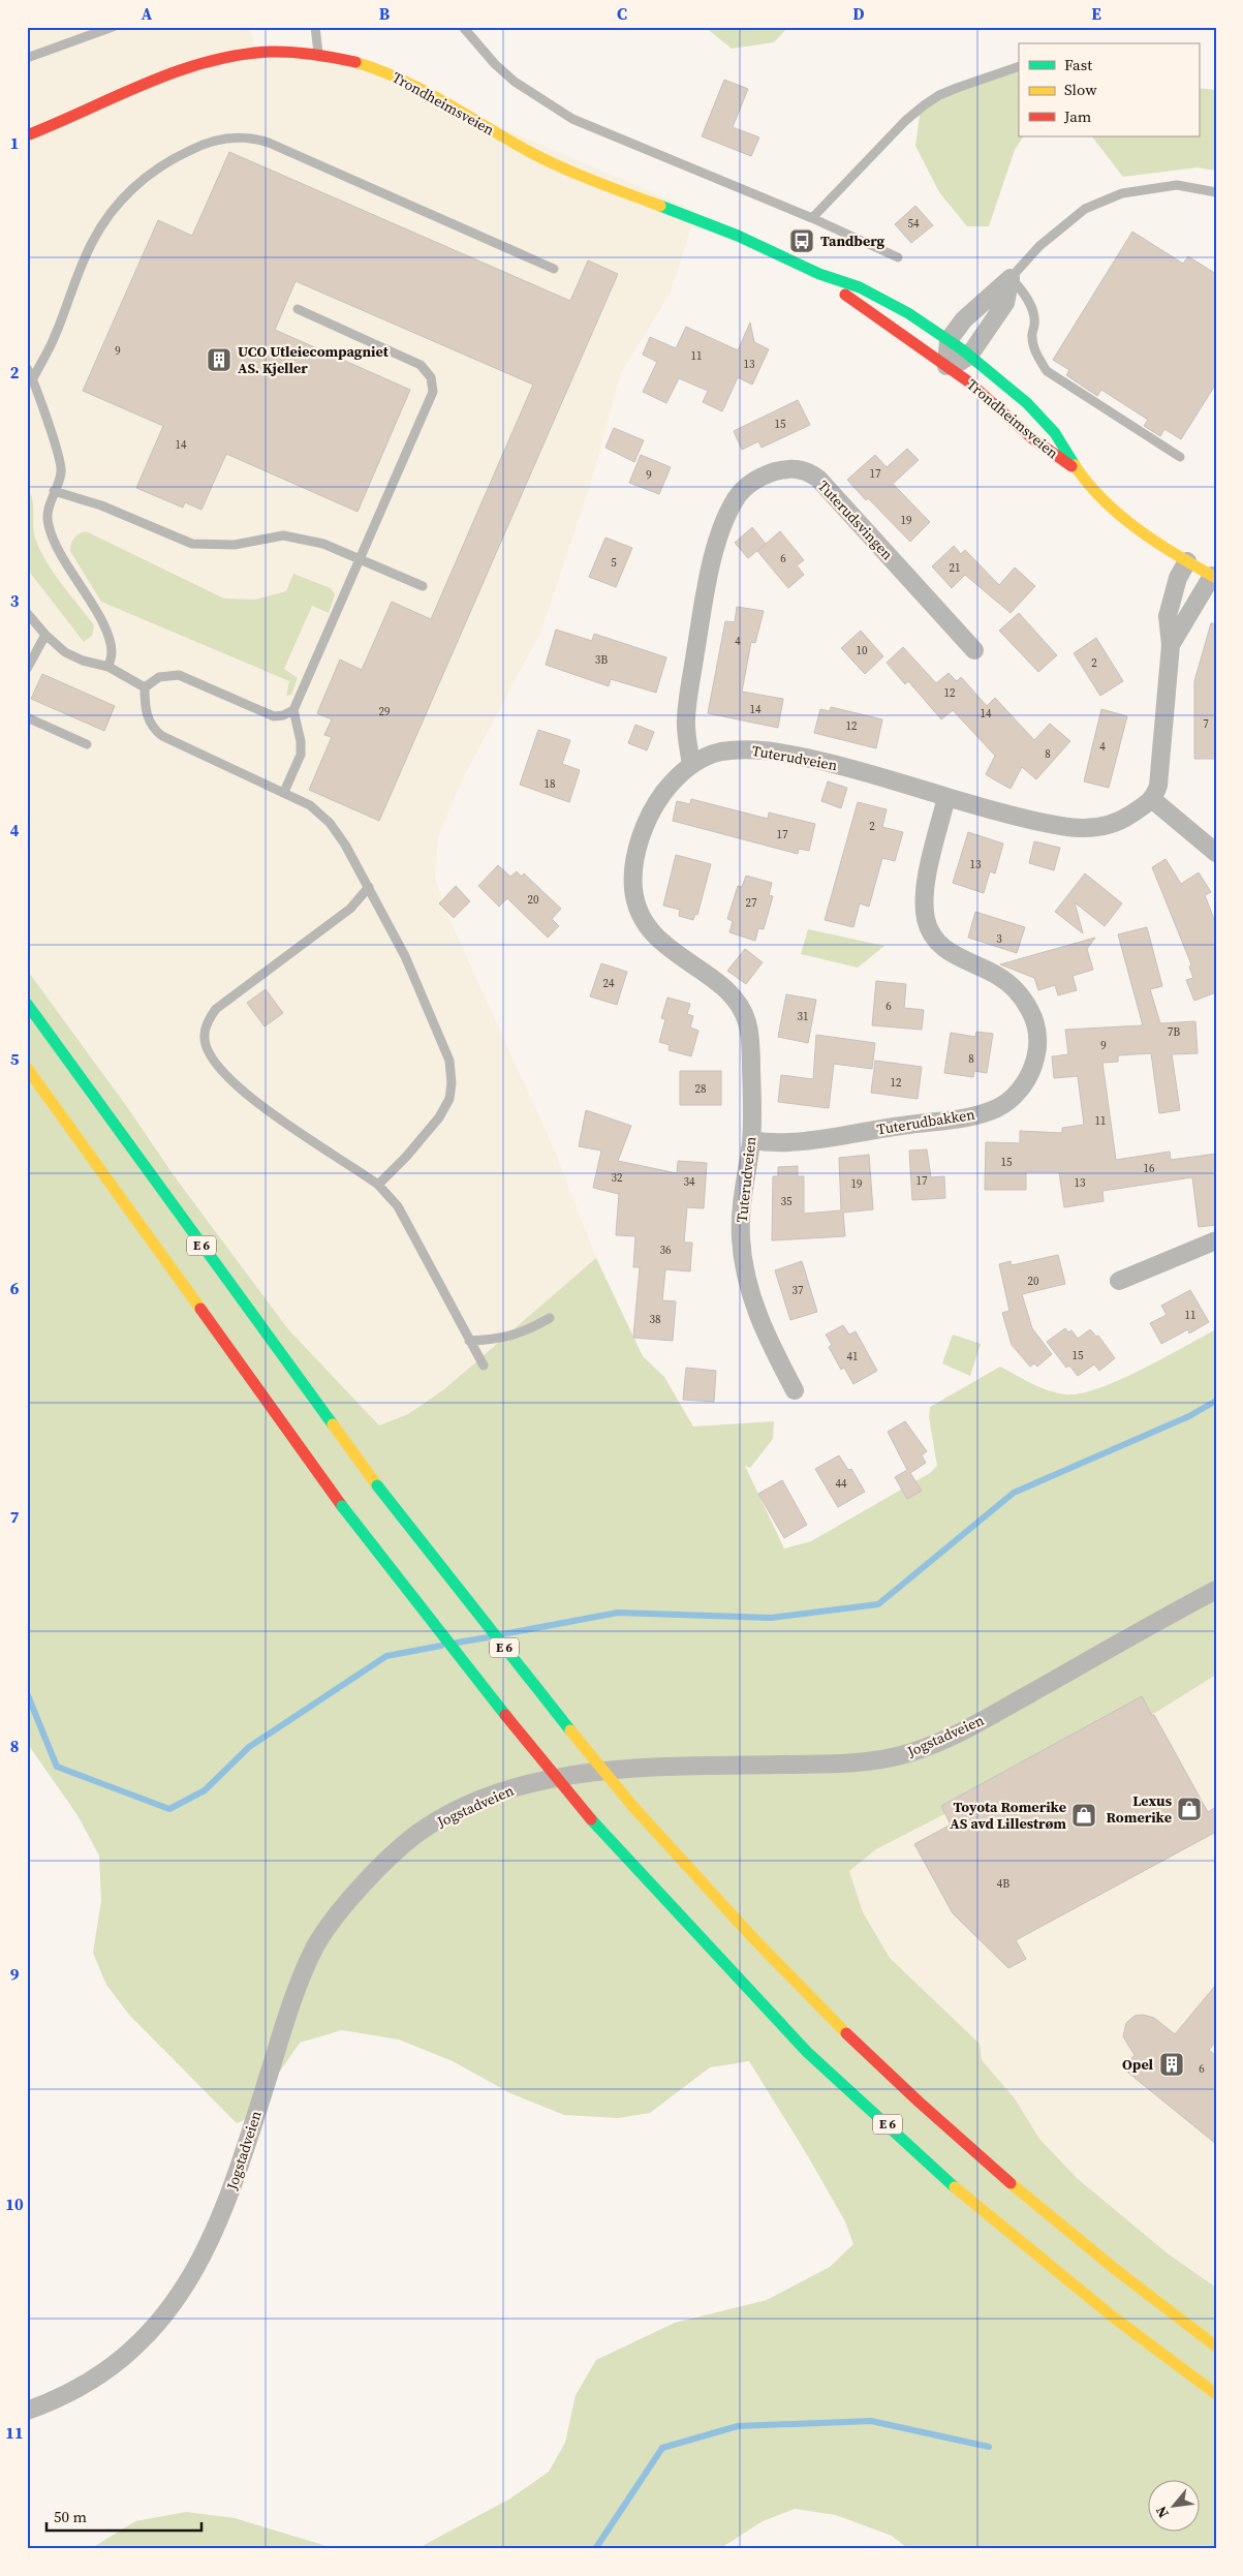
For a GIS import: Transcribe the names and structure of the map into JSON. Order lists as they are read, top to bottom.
{
  "streets": {
    "main road": ["Trondheimsveien", "E 6"],
    "street": [
      "Tuterudsvingen",
      "Tuterudveien",
      "Tuterudbakken",
      "Jogstadveien"
    ]
  },
  "crossings": [
    ["Tuterudsvingen", "Tuterudveien"],
    ["Tuterudveien", "Tuterudbakken"]
  ],
  "places": {
    "bus stop": ["Tandberg"],
    "building": ["UCO Utleiecompagniet AS. Kjeller", "Opel"],
    "shop": ["Lexus Romerike", "Toyota Romerike AS avd Lillestrøm"]
  },
  "house_numbers": [
    "54",
    "9",
    "11",
    "13",
    "15",
    "14",
    "17",
    "9",
    "19",
    "6",
    "5",
    "21",
    "4",
    "10",
    "3B",
    "2",
    "12",
    "14",
    "29",
    "14",
    "7",
    "12",
    "4",
    "8",
    "18",
    "2",
    "17",
    "13",
    "20",
    "27",
    "3",
    "24",
    "6",
    "31",
    "7B",
    "9",
    "8",
    "12",
    "28",
    "11",
    "15",
    "16",
    "32",
    "17",
    "34",
    "13",
    "19",
    "35",
    "36",
    "20",
    "37",
    "11",
    "38",
    "15",
    "41",
    "44",
    "4B",
    "6"
  ],
  "legend": ["Fast", "Slow", "Jam"],
  "scale_bar": "50 m",
  "north": "bottom left",
  "grid": {
    "columns": [
      "A",
      "B",
      "C",
      "D",
      "E"
    ],
    "rows": [
      "1",
      "2",
      "3",
      "4",
      "5",
      "6",
      "7",
      "8",
      "9",
      "10",
      "11"
    ]
  }
}
